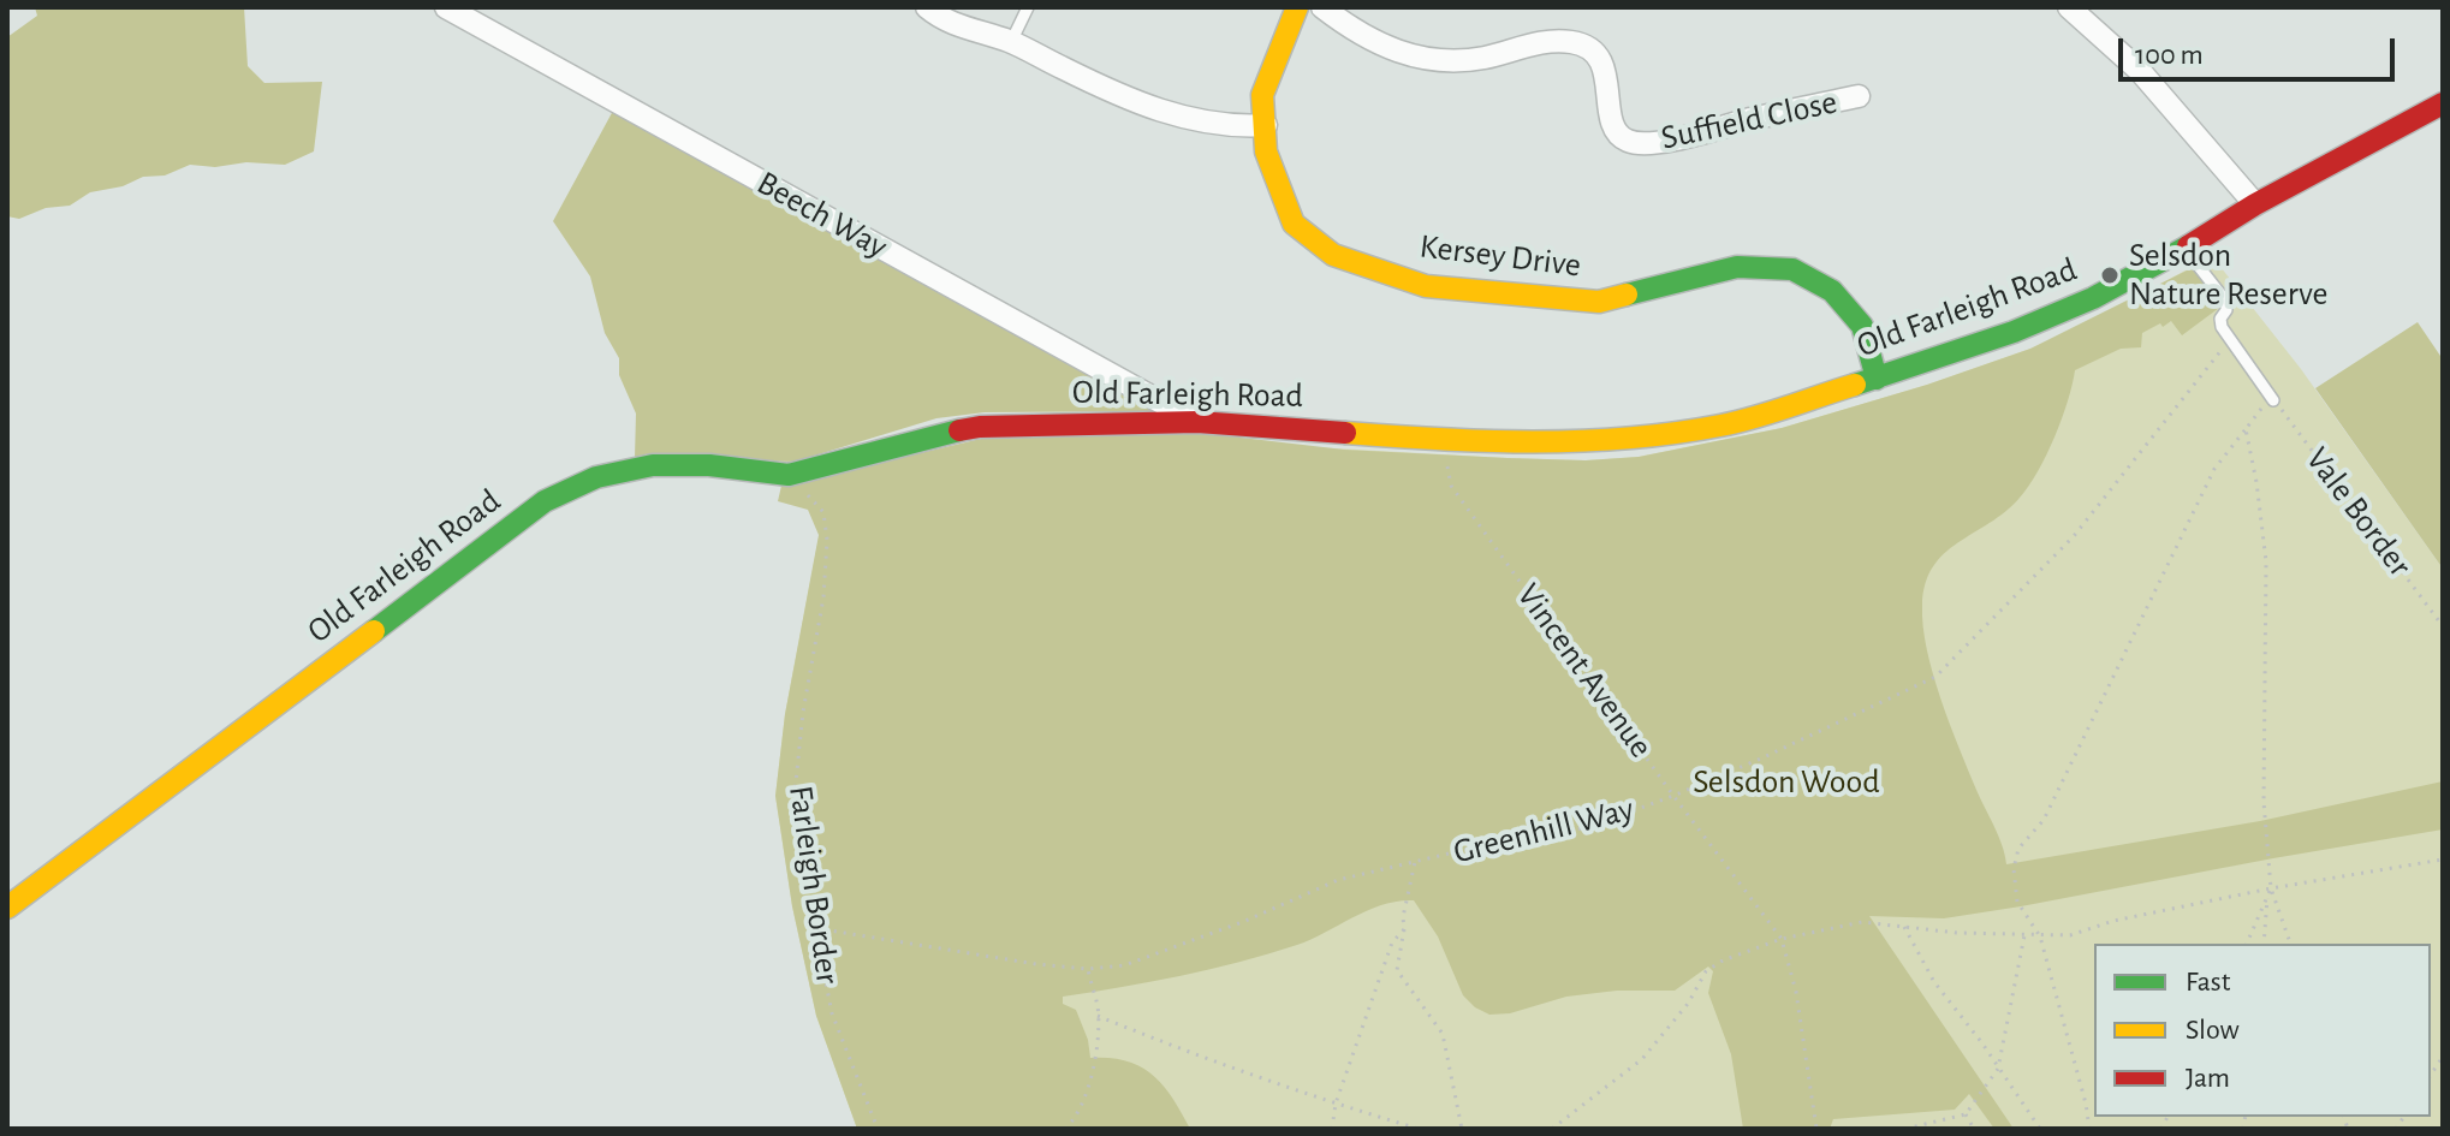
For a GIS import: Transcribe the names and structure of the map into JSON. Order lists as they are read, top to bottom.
{
  "streets": {
    "street": [
      "Suffield Close",
      "Beech Way",
      "Kersey Drive",
      "Old Farleigh Road"
    ],
    "path": [
      "Vale Border",
      "Vincent Avenue",
      "Greenhill Way",
      "Farleigh Border"
    ]
  },
  "crossings": [
    ["Beech Way", "Old Farleigh Road"],
    ["Kersey Drive", "Old Farleigh Road"],
    ["Old Farleigh Road", "Vincent Avenue"],
    ["Old Farleigh Road", "Farleigh Border"],
    ["Vincent Avenue", "Greenhill Way"],
    ["Greenhill Way", "Farleigh Border"]
  ],
  "parks": ["Selsdon Wood"],
  "places": ["Selsdon Nature Reserve"],
  "legend": ["Fast", "Slow", "Jam"],
  "scale_bar": "100 m"
}
